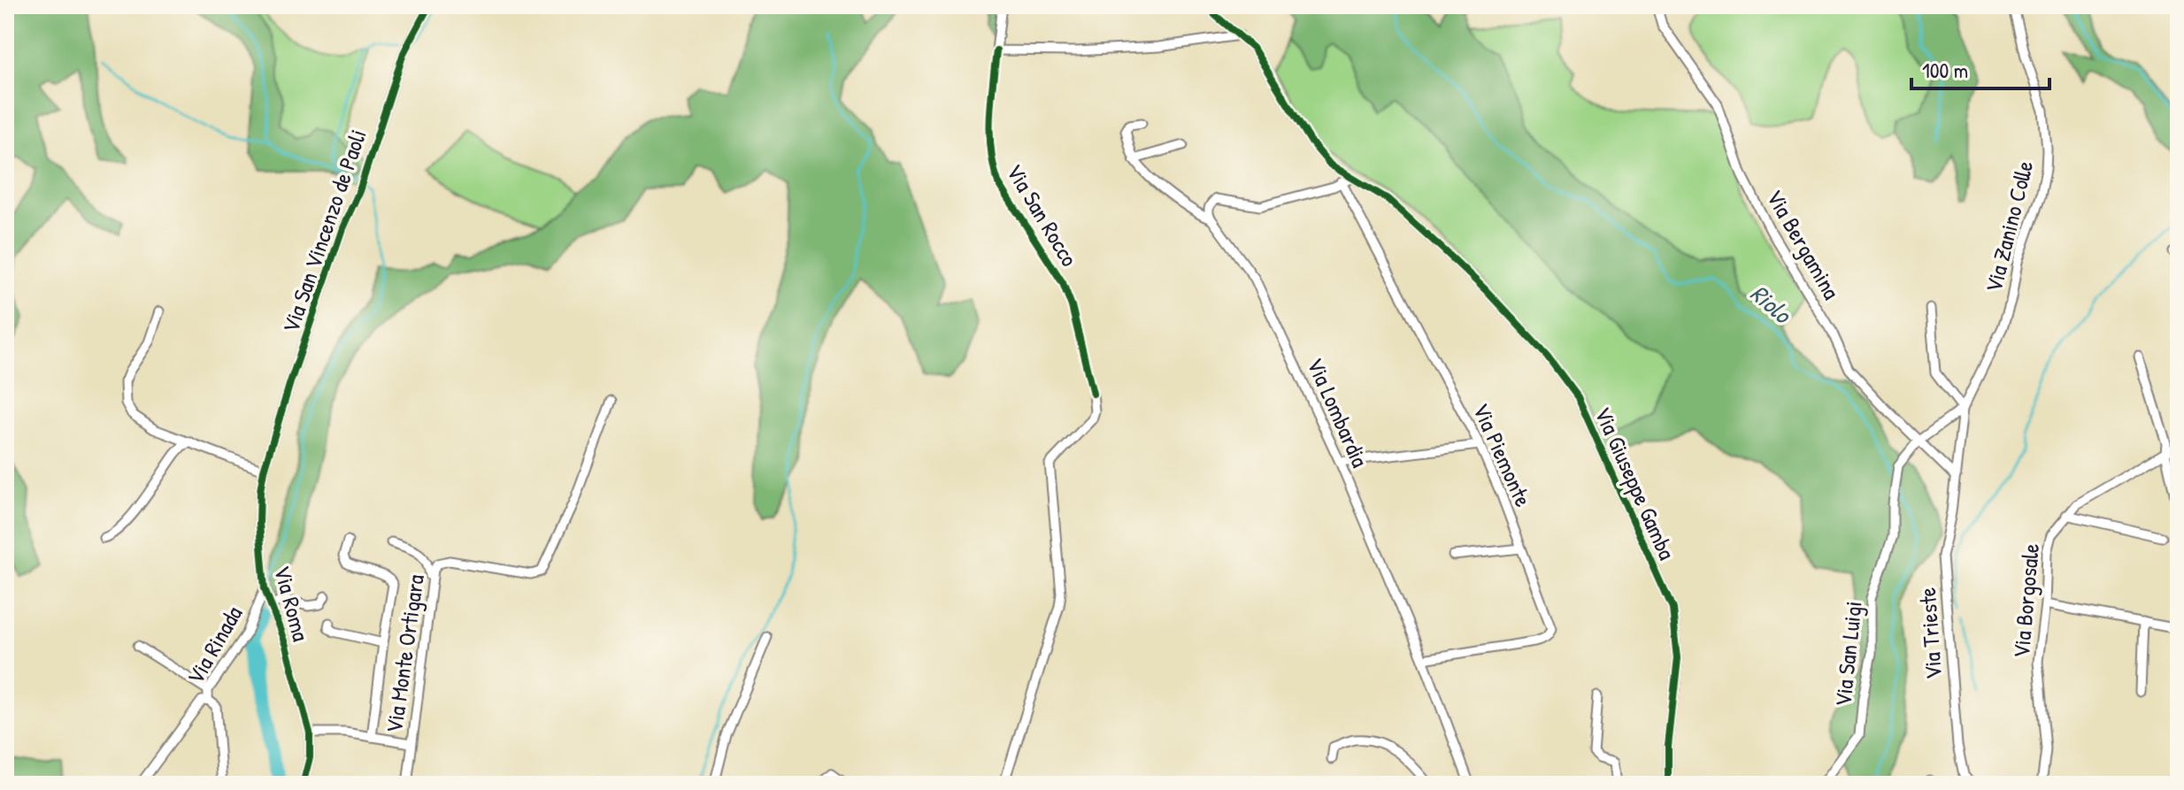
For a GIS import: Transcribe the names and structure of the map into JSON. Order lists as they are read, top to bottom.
{
  "streets": {
    "street": [
      "Via Zanino Colle",
      "Via San Vincenzo de Paoli",
      "Via Bergamina",
      "Via Lombardia",
      "Via Piemonte",
      "Via Giuseppe Gamba",
      "Via Borgosale",
      "Via Roma",
      "Via Trieste",
      "Via Rinada",
      "Via Monte Ortigara",
      "Via San Luigi"
    ],
    "cycle path": ["Via San Rocco"]
  },
  "crossings": [
    ["Via Zanino Colle", "Via Bergamina"],
    ["Via Zanino Colle", "Via Trieste"],
    ["Via Zanino Colle", "Via San Luigi"],
    ["Via San Vincenzo de Paoli", "Via Roma"],
    ["Via Bergamina", "Via Trieste"],
    ["Via Bergamina", "Via San Luigi"],
    ["Via Lombardia", "Via Piemonte"],
    ["Via Piemonte", "Via Giuseppe Gamba"],
    ["Via Roma", "Via Rinada"]
  ],
  "water": ["Riolo"],
  "scale_bar": "100 m"
}
